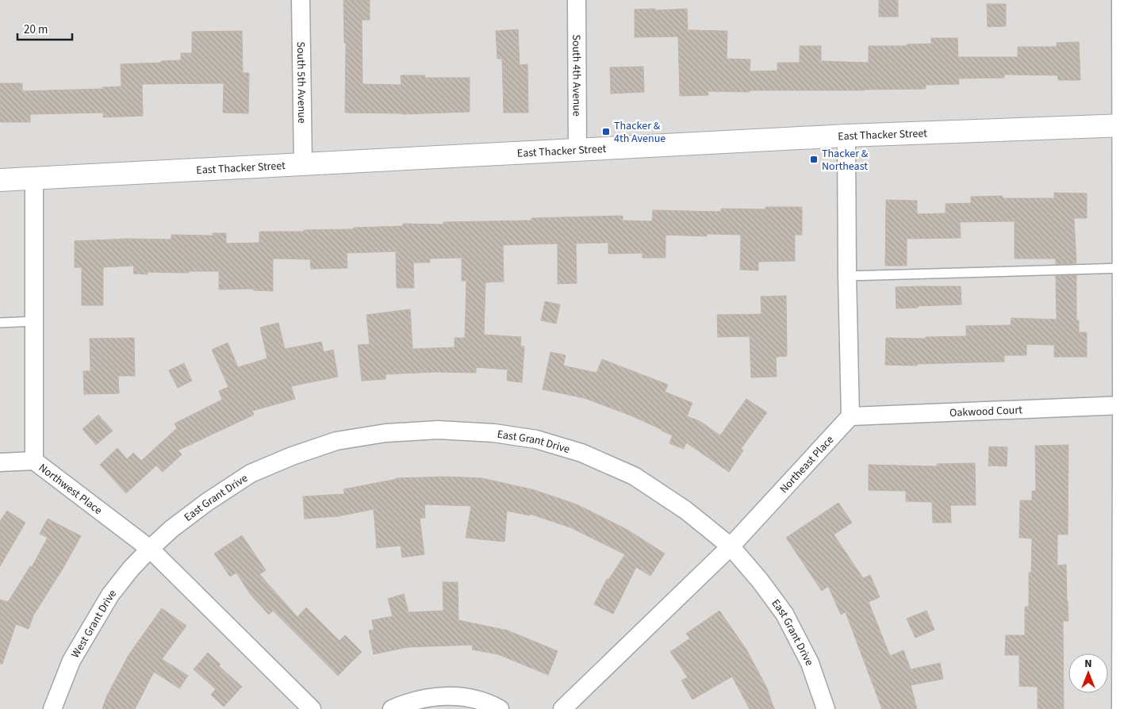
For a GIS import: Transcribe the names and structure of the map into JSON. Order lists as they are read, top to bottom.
{
  "streets": {
    "street": [
      "South 4th Avenue",
      "South 5th Avenue",
      "East Thacker Street",
      "Oakwood Court",
      "East Grant Drive",
      "Northeast Place",
      "Northwest Place",
      "West Grant Drive"
    ]
  },
  "crossings": [
    ["South 4th Avenue", "East Thacker Street"],
    ["South 5th Avenue", "East Thacker Street"],
    ["East Thacker Street", "Northwest Place"],
    ["Oakwood Court", "Northeast Place"],
    ["East Grant Drive", "Northeast Place"],
    ["East Grant Drive", "Northwest Place"],
    ["East Grant Drive", "West Grant Drive"],
    ["Northwest Place", "West Grant Drive"]
  ],
  "places": {
    "transit": ["Thacker & 4th Avenue", "Thacker & Northeast"]
  },
  "scale_bar": "20 m",
  "north": "top"
}
